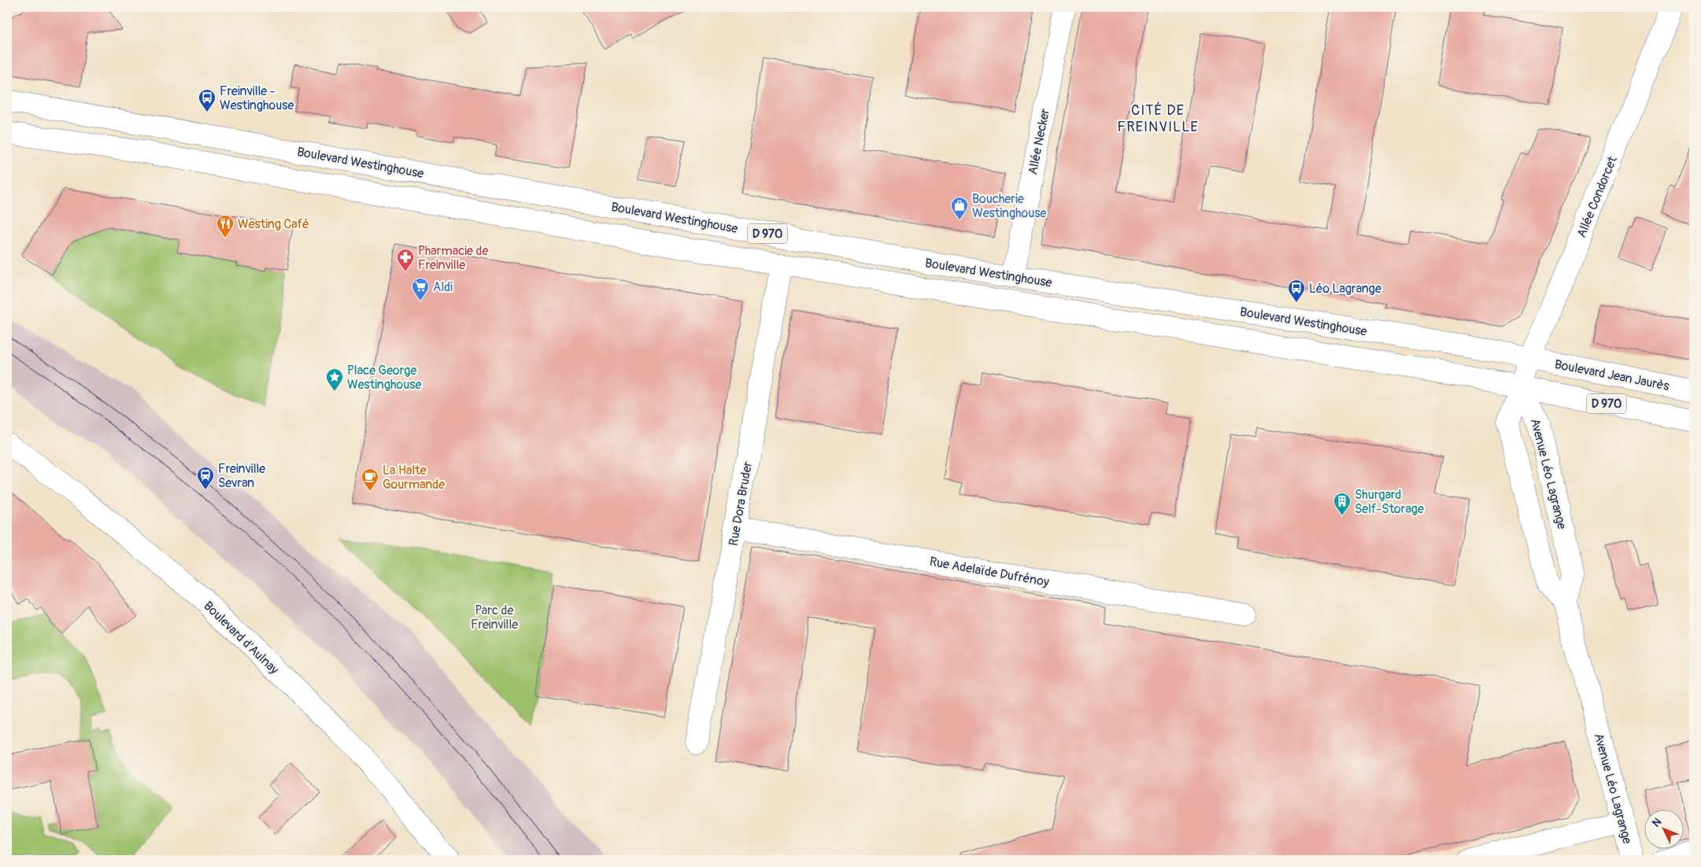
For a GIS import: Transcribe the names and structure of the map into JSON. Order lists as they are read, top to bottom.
{
  "streets": {
    "main road": [
      "Allée Necker",
      "Boulevard Westinghouse",
      "Allée Condorcet",
      "D 970",
      "Boulevard Jean Jaurès",
      "Avenue Léo Lagrange",
      "Rue Dora Bruder",
      "Rue Adelaïde Dufrénoy",
      "Boulevard d'Aulnay"
    ]
  },
  "crossings": [
    ["Allée Necker", "Boulevard Westinghouse"],
    ["Boulevard Westinghouse", "Allée Condorcet"],
    ["Boulevard Westinghouse", "D 970"],
    ["Boulevard Westinghouse", "Boulevard Jean Jaurès"],
    ["Boulevard Westinghouse", "Avenue Léo Lagrange"],
    ["Boulevard Westinghouse", "Rue Dora Bruder"],
    ["Allée Condorcet", "D 970"],
    ["Allée Condorcet", "Boulevard Jean Jaurès"],
    ["Allée Condorcet", "Avenue Léo Lagrange"],
    ["D 970", "Avenue Léo Lagrange"],
    ["Rue Dora Bruder", "Rue Adelaïde Dufrénoy"]
  ],
  "districts": ["CITÉ DE FREINVILLE"],
  "parks": ["Parc de Freinville"],
  "places": {
    "bus stop": ["Freinville - Westinghouse", "Léo Lagrange"],
    "shop": ["Boucherie Westinghouse"],
    "restaurant": ["Westing Café"],
    "pharmacy": ["Pharmacie de Freinville"],
    "supermarket": ["Aldi"],
    "place": ["Place George Westinghouse"],
    "station": ["Freinville Sevran"],
    "cafe": ["La Halte Gourmande"],
    "building": ["Shurgard Self-Storage"]
  },
  "north": "top left"
}
